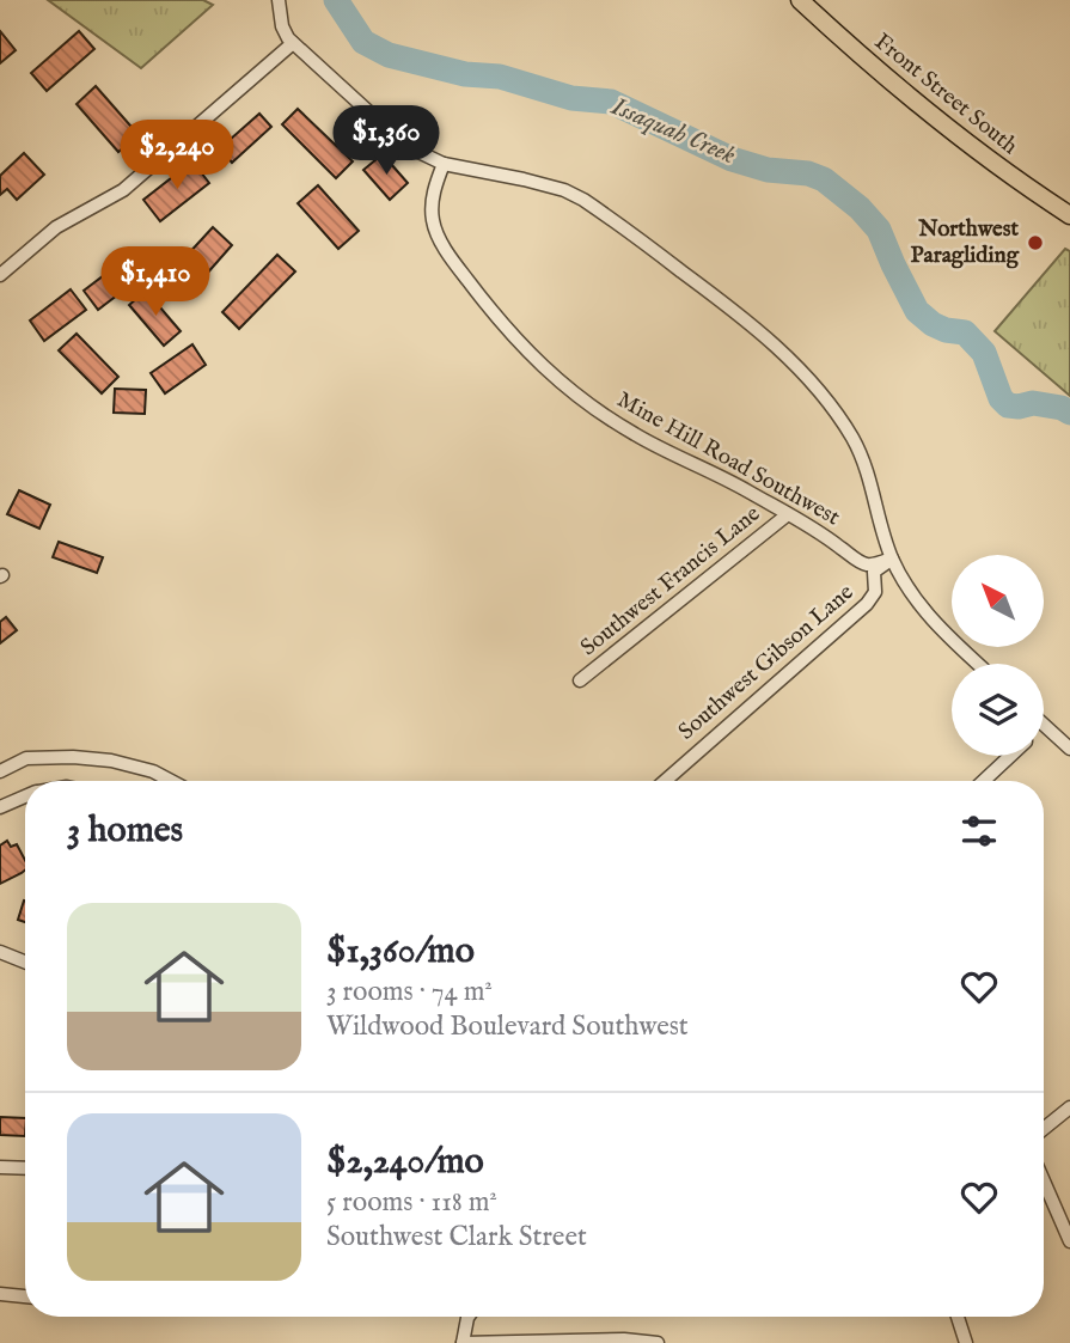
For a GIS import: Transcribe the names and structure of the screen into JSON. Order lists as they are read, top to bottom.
{
  "streets": {
    "main road": ["Front Street South"],
    "street": ["Mine Hill Road Southwest", "Southwest Francis Lane", "Southwest Gibson Lane"]
  },
  "crossings": [
    ["Mine Hill Road Southwest", "Southwest Francis Lane"],
    ["Mine Hill Road Southwest", "Southwest Gibson Lane"]
  ],
  "water": ["Issaquah Creek"],
  "places": ["Northwest Paragliding"],
  "north": "top left",
  "page": {
    "price": ["$1,360", "$2,240", "$1,410"],
    "heading": "3 homes",
    "list": [
      {
        "name": "$1,360/mo",
        "note": "3 rooms · 74 m² · Wildwood Boulevard Southwest"
      },
      {
        "name": "$2,240/mo",
        "note": "5 rooms · 118 m² · Southwest Clark Street"
      }
    ]
  }
}
